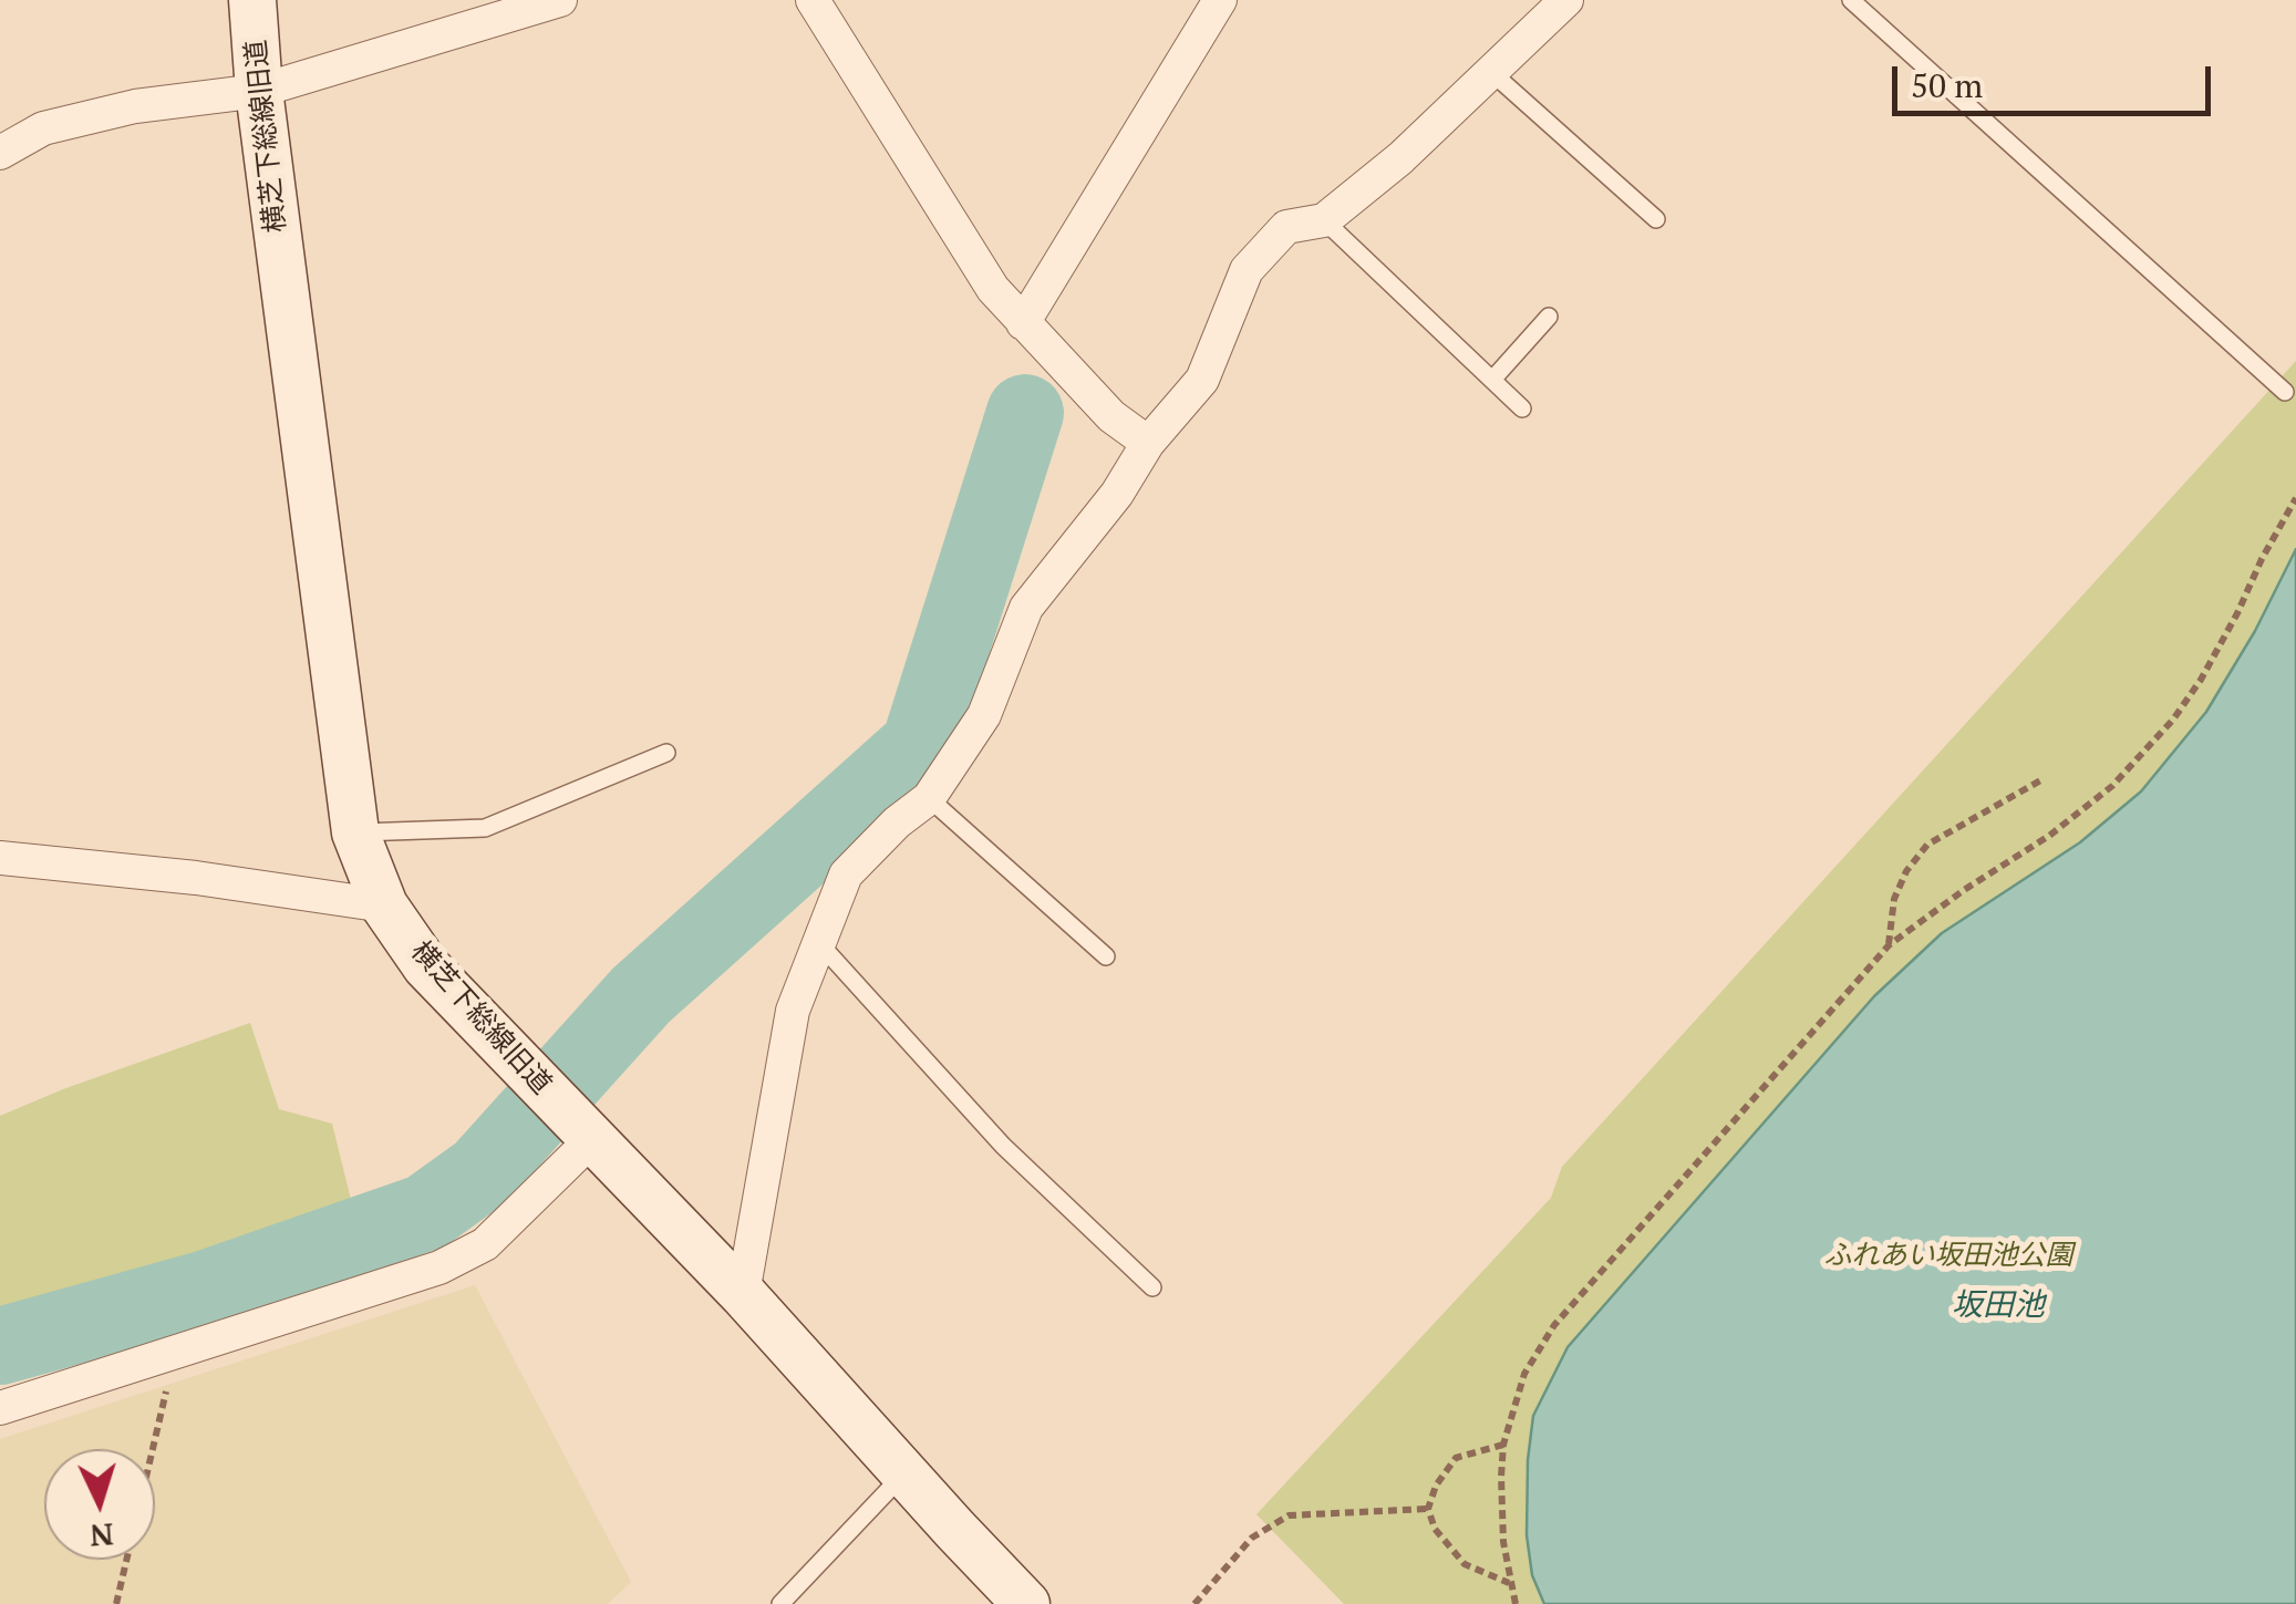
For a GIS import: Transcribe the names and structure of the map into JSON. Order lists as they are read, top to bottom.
{
  "streets": {
    "street": ["横芝下総線旧道"]
  },
  "water": ["坂田池"],
  "parks": ["ふれあい坂田池公園"],
  "scale_bar": "50 m",
  "north": "bottom"
}
